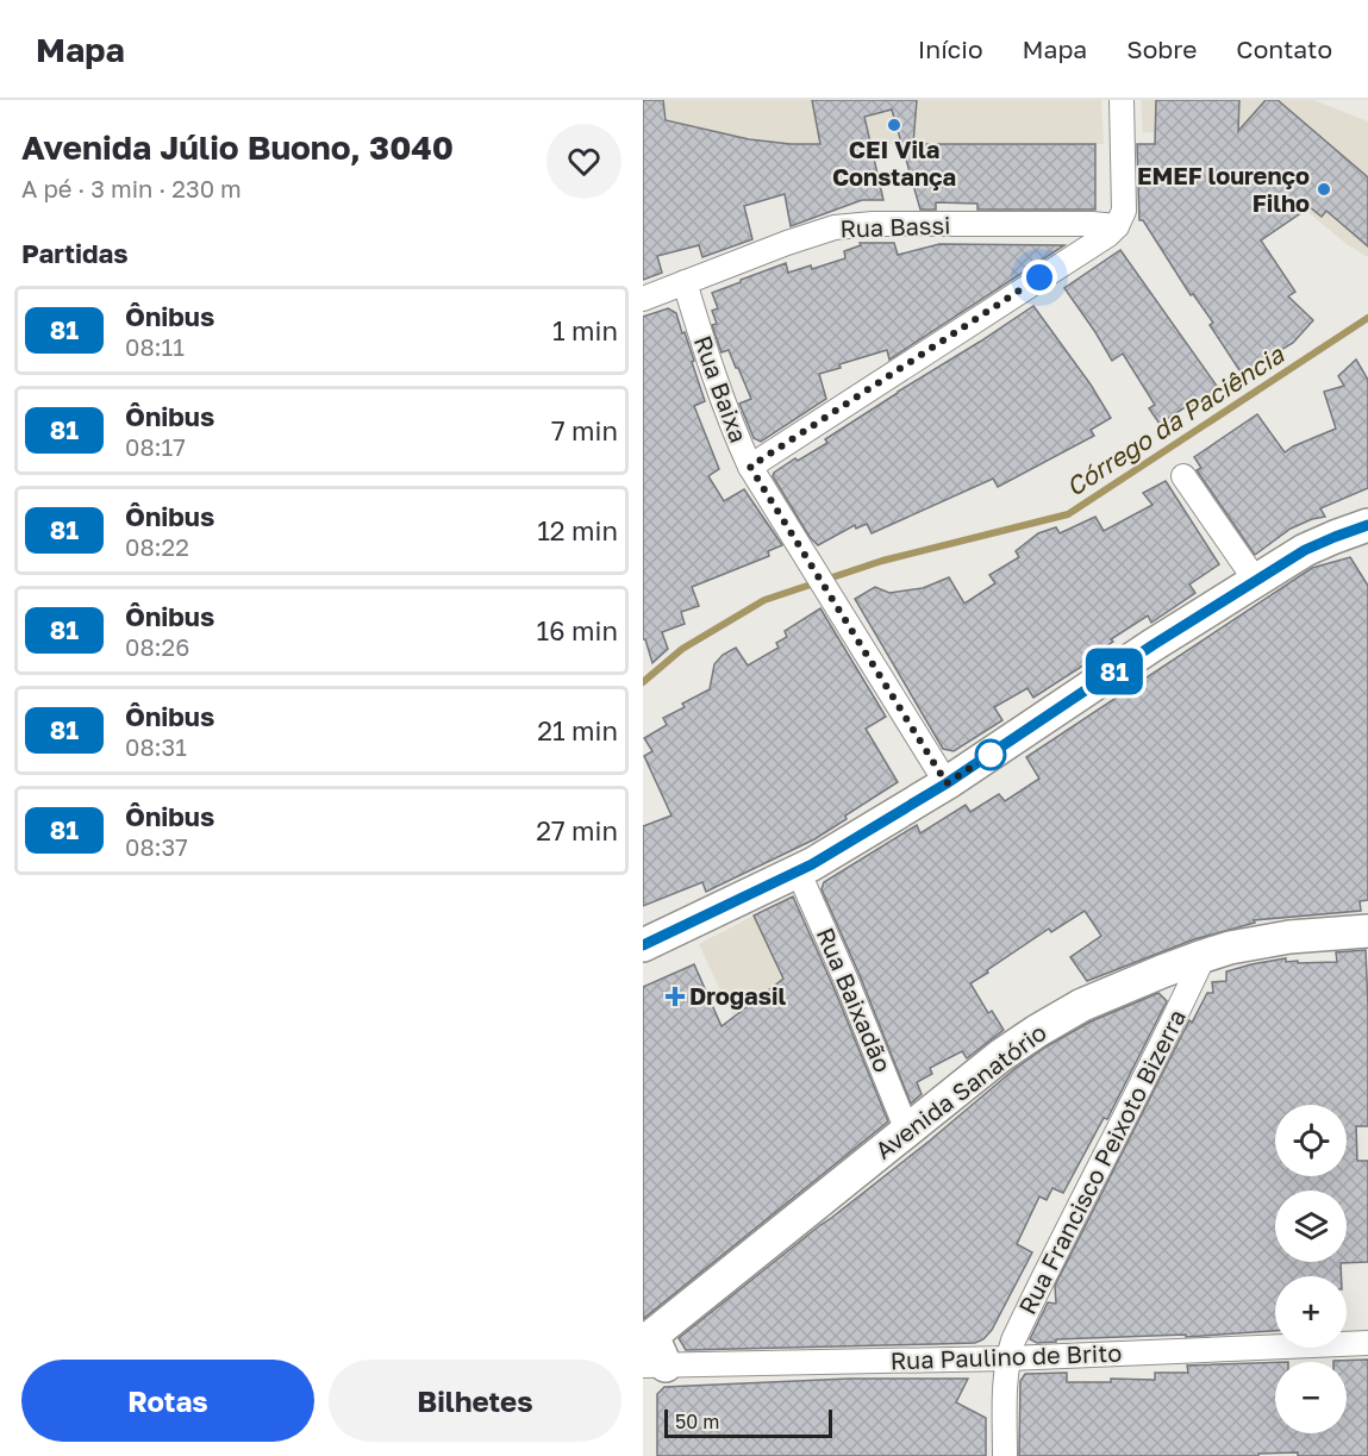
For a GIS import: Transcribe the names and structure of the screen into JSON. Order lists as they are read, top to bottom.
{
  "streets": {
    "street": [
      "Rua Bassi",
      "Rua Baixa",
      "Rua Baixadão",
      "Avenida Sanatório",
      "Rua Francisco Peixoto Bizerra",
      "Rua Paulino de Brito"
    ]
  },
  "crossings": [
    ["Rua Bassi", "Rua Baixa"],
    ["Rua Baixadão", "Avenida Sanatório"],
    ["Avenida Sanatório", "Rua Francisco Peixoto Bizerra"],
    ["Avenida Sanatório", "Rua Paulino de Brito"],
    ["Rua Francisco Peixoto Bizerra", "Rua Paulino de Brito"]
  ],
  "water": ["Córrego da Paciência"],
  "places": {
    "other": ["CEI Vila Constança", "EMEF lourenço Filho"],
    "health": ["Drogasil"]
  },
  "lines": ["bus line 81"],
  "scale_bar": "50 m",
  "page": {
    "header": "Mapa",
    "nav": [
      "Início",
      "Mapa",
      "Sobre",
      "Contato"
    ],
    "heading": [
      ["Avenida Júlio Buono, 3040", "A pé · 3 min · 230 m"],
      "Partidas"
    ],
    "on_map": "81",
    "list": [
      {
        "mark": "81",
        "name": "Ônibus",
        "note": "08:11",
        "value": "1 min"
      },
      {
        "mark": "81",
        "name": "Ônibus",
        "note": "08:17",
        "value": "7 min"
      },
      {
        "mark": "81",
        "name": "Ônibus",
        "note": "08:22",
        "value": "12 min"
      },
      {
        "mark": "81",
        "name": "Ônibus",
        "note": "08:26",
        "value": "16 min"
      },
      {
        "mark": "81",
        "name": "Ônibus",
        "note": "08:31",
        "value": "21 min"
      },
      {
        "mark": "81",
        "name": "Ônibus",
        "note": "08:37",
        "value": "27 min"
      }
    ],
    "map_buttons": ["+", "−"],
    "buttons": ["Rotas", "Bilhetes"],
    "scale": "50 m"
  }
}
